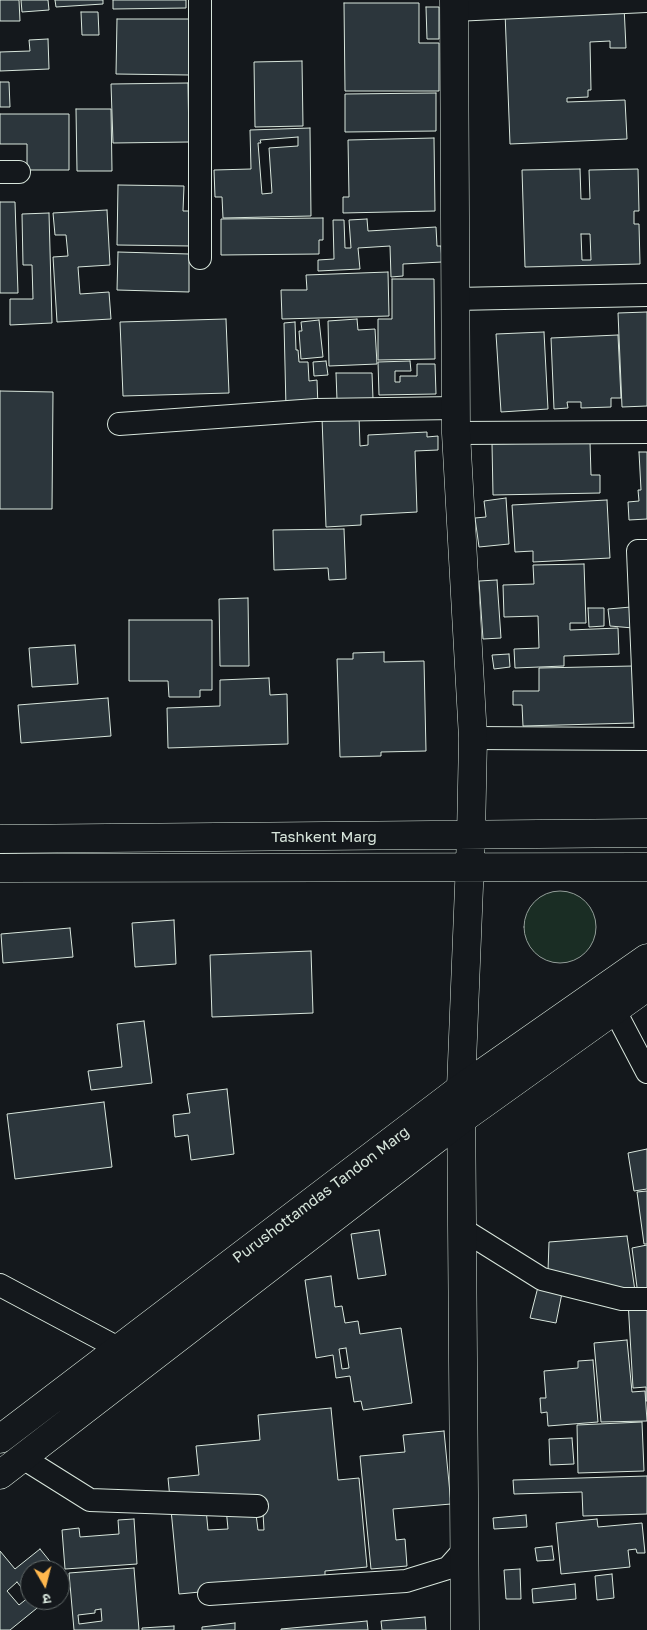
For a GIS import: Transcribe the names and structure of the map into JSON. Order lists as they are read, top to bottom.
{
  "streets": {
    "street": ["Tashkent Marg", "Purushottamdas Tandon Marg"]
  },
  "north": "bottom"
}
